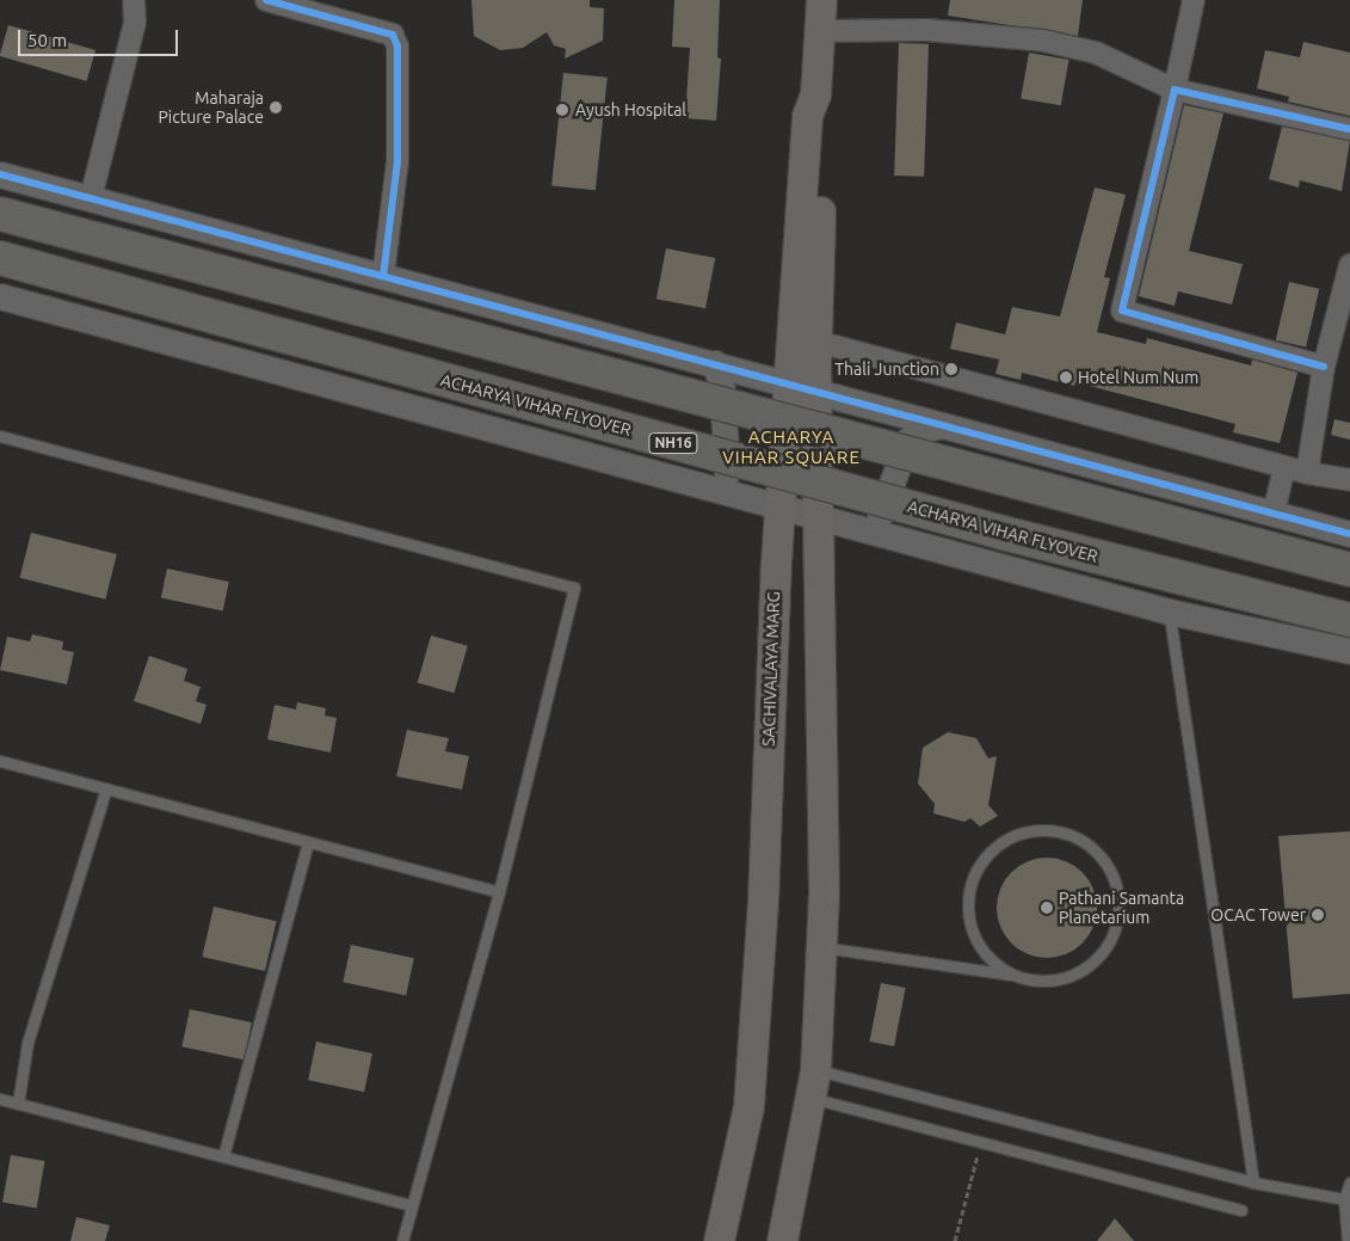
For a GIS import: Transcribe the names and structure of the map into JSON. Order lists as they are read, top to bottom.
{
  "streets": {
    "highway": ["ACHARYA VIHAR FLYOVER", "NH16"],
    "main road": ["SACHIVALAYA MARG"]
  },
  "districts": ["ACHARYA VIHAR SQUARE"],
  "places": [
    "Maharaja Picture Palace",
    "Ayush Hospital",
    "Thali Junction",
    "Hotel Num Num",
    "Pathani Samanta Planetarium",
    "OCAC Tower"
  ],
  "scale_bar": "50 m"
}
